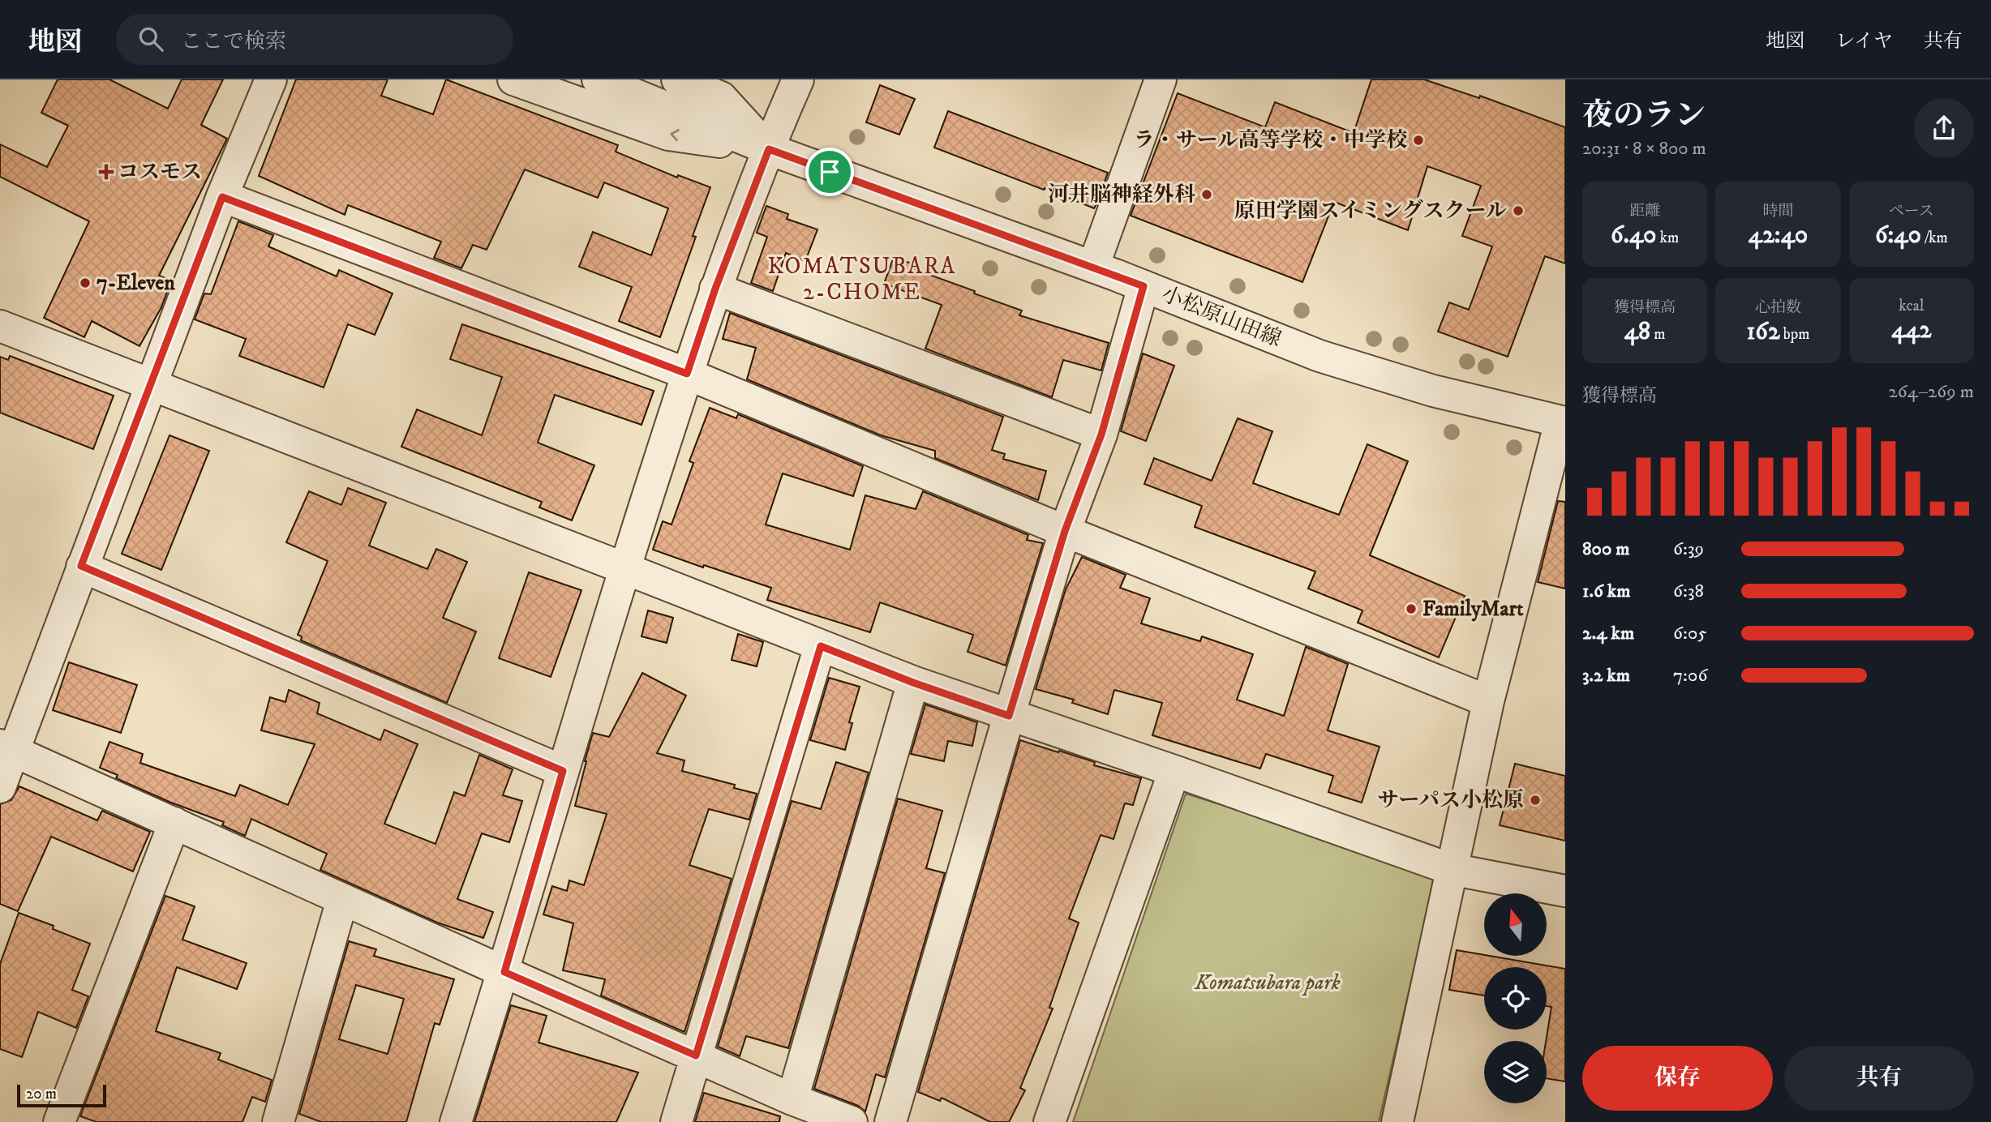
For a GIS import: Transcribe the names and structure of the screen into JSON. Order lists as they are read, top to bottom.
{
  "streets": {
    "street": ["小松原山田線"]
  },
  "districts": ["KOMATSUBARA 2-CHOME"],
  "parks": ["Komatsubara park"],
  "places": {
    "other": [
      "ラ・サール高等学校・中学校",
      "河井脳神経外科",
      "原田学園スイミングスクール",
      "7-Eleven",
      "FamilyMart",
      "サーパス小松原"
    ],
    "health": ["コスモス"]
  },
  "scale_bar": "20 m",
  "north": "top",
  "page": {
    "header": "地図",
    "search": "ここで検索",
    "nav": ["地図", "レイヤ", "共有"],
    "heading": ["夜のラン", "20:31 · 8 × 800 m"],
    "stats": [
      ["距離", "6.40 km"],
      ["時間", "42:40"],
      ["ペース", "6:40 /km"],
      ["獲得標高", "48 m"],
      ["心拍数", "162 bpm"],
      ["kcal", "442"]
    ],
    "chart": ["獲得標高", "264–269 m"],
    "list": [
      {
        "name": "800 m",
        "note": "6:39"
      },
      {
        "name": "1.6 km",
        "note": "6:38"
      },
      {
        "name": "2.4 km",
        "note": "6:05"
      },
      {
        "name": "3.2 km",
        "note": "7:06"
      }
    ],
    "buttons": ["保存", "共有"],
    "scale": "20 m"
  }
}
